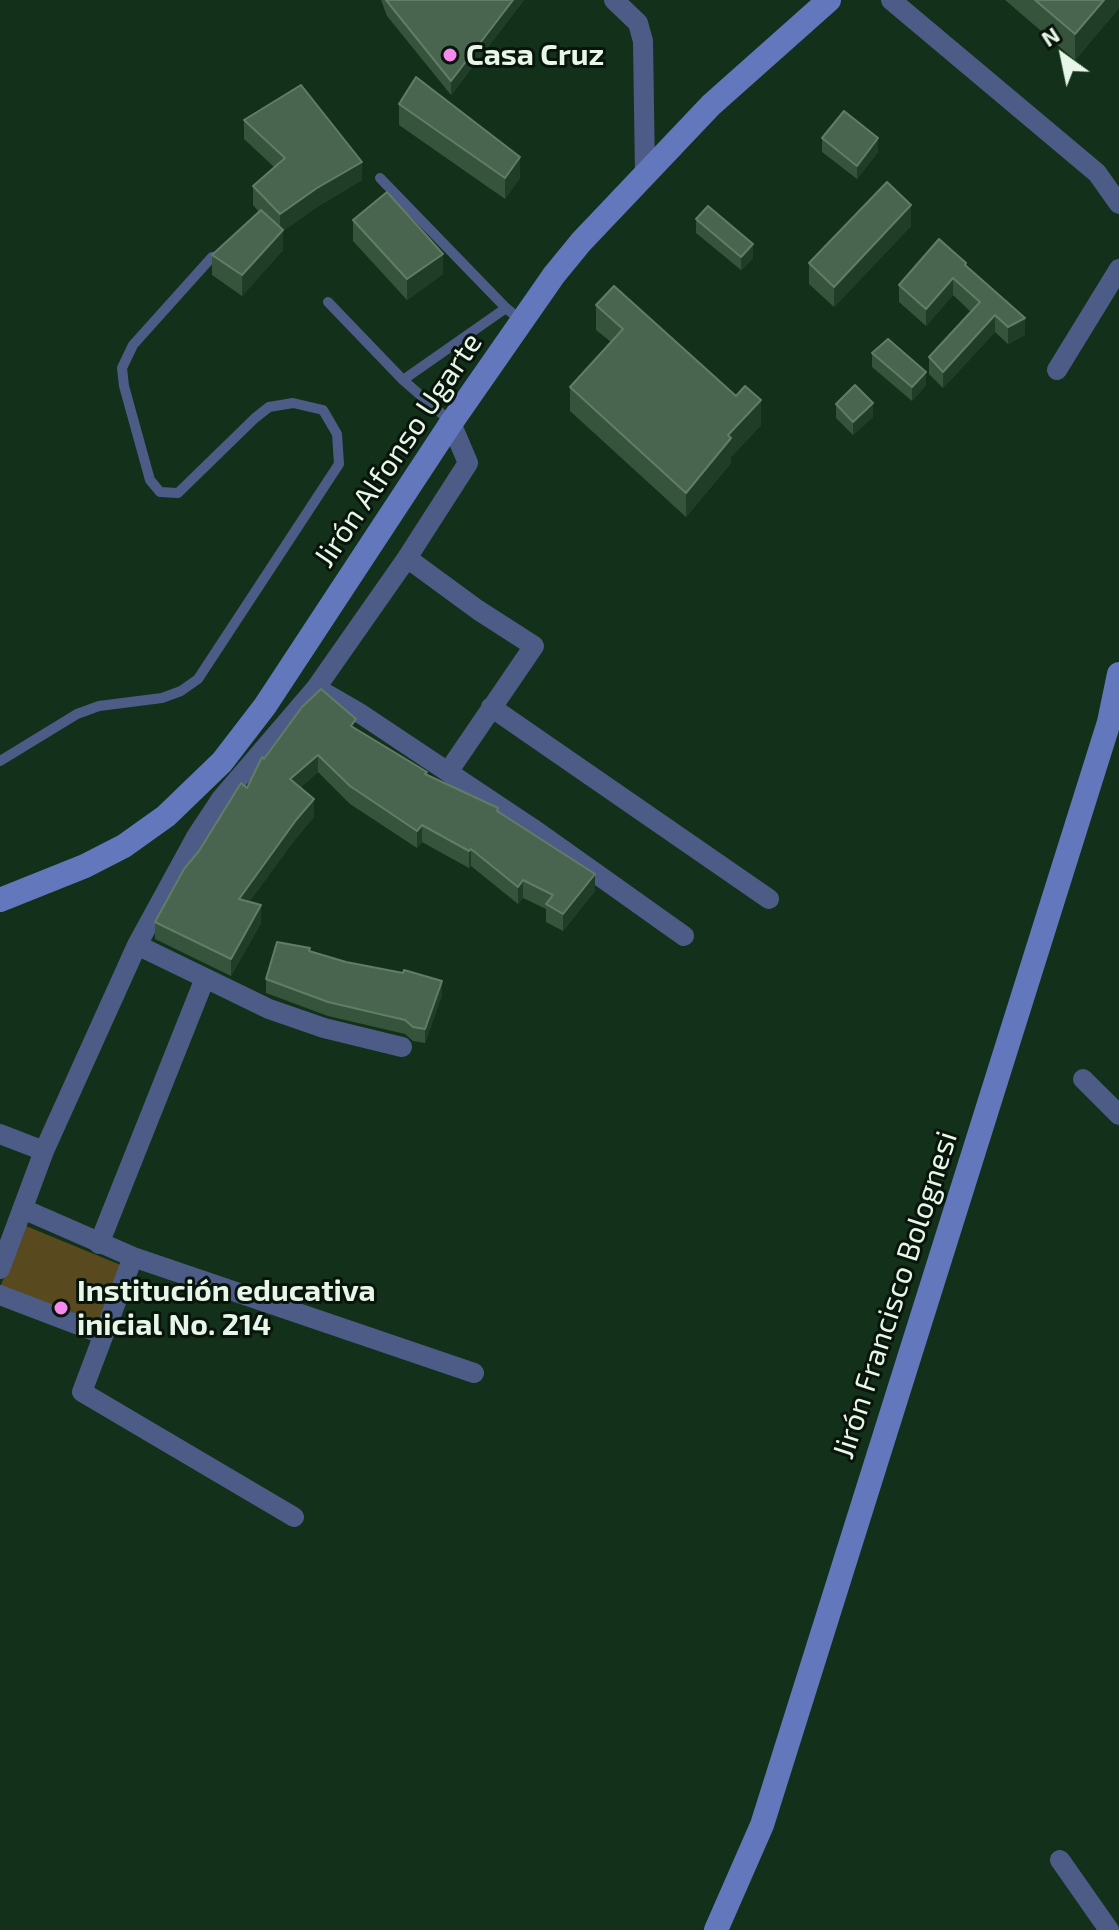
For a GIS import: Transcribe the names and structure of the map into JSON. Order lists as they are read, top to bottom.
{
  "streets": {
    "street": ["Jirón Alfonso Ugarte", "Jirón Francisco Bolognesi"]
  },
  "places": ["Casa Cruz", "Institución educativa inicial No. 214"],
  "north": "top left"
}
